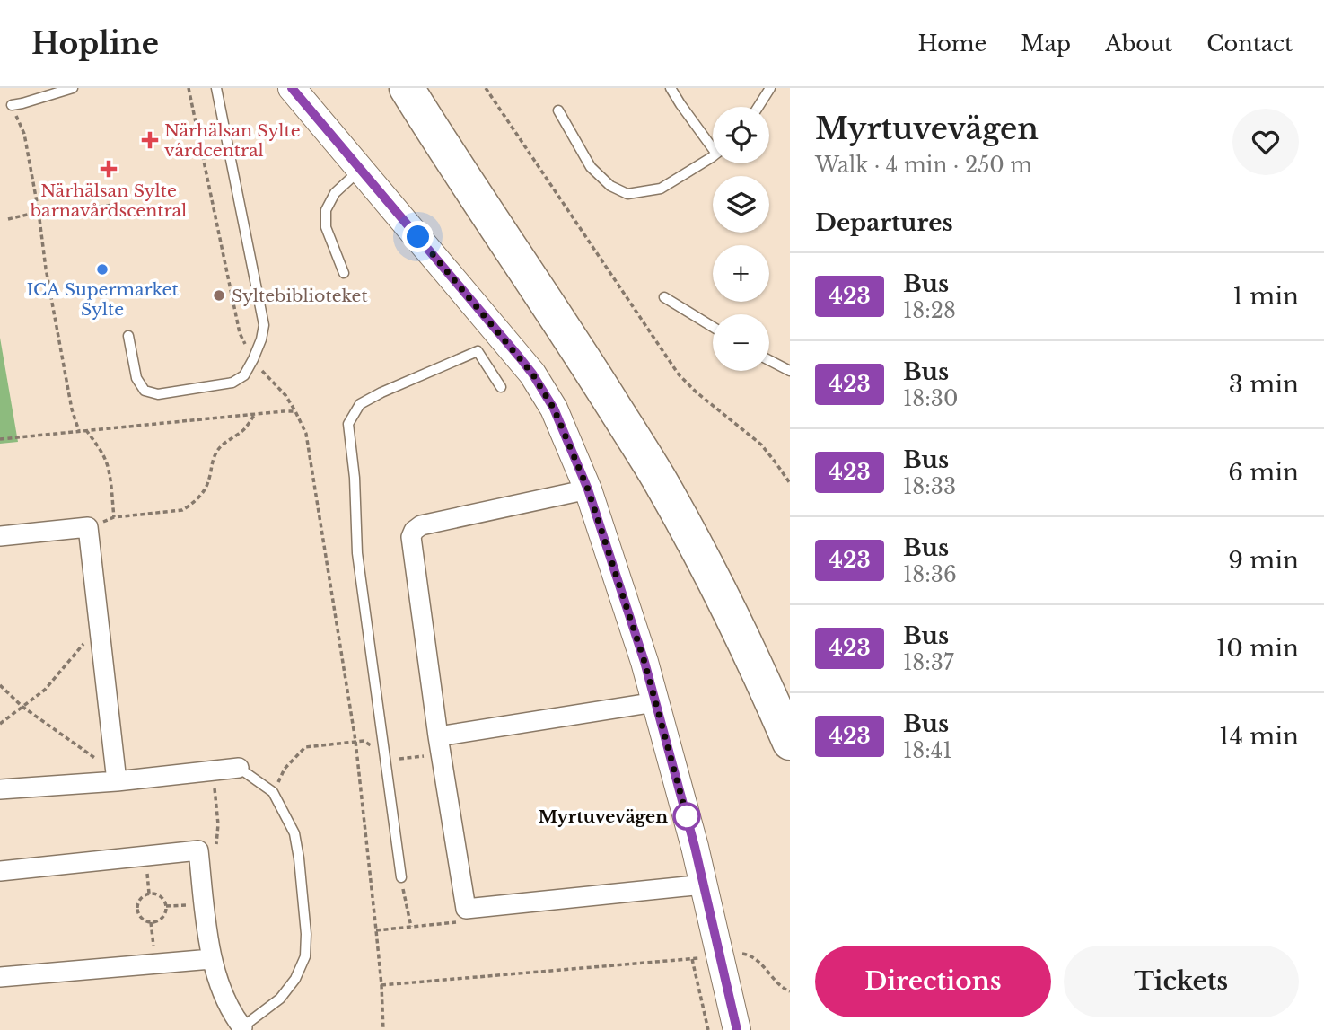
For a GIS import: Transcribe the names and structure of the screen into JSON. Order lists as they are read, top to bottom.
{
  "places": {
    "health": ["Närhälsan Sylte vårdcentral", "Närhälsan Sylte barnavårdscentral"],
    "other": ["ICA Supermarket Sylte", "Syltebiblioteket", "Myrtuvevägen"]
  },
  "lines": ["bus line 423"],
  "page": {
    "header": "Hopline",
    "nav": [
      "Home",
      "Map",
      "About",
      "Contact"
    ],
    "heading": [
      ["Myrtuvevägen", "Walk · 4 min · 250 m"],
      "Departures"
    ],
    "map_buttons": ["+", "−"],
    "list": [
      {
        "mark": "423",
        "name": "Bus",
        "note": "18:28",
        "value": "1 min"
      },
      {
        "mark": "423",
        "name": "Bus",
        "note": "18:30",
        "value": "3 min"
      },
      {
        "mark": "423",
        "name": "Bus",
        "note": "18:33",
        "value": "6 min"
      },
      {
        "mark": "423",
        "name": "Bus",
        "note": "18:36",
        "value": "9 min"
      },
      {
        "mark": "423",
        "name": "Bus",
        "note": "18:37",
        "value": "10 min"
      },
      {
        "mark": "423",
        "name": "Bus",
        "note": "18:41",
        "value": "14 min"
      }
    ],
    "buttons": ["Directions", "Tickets"]
  }
}
